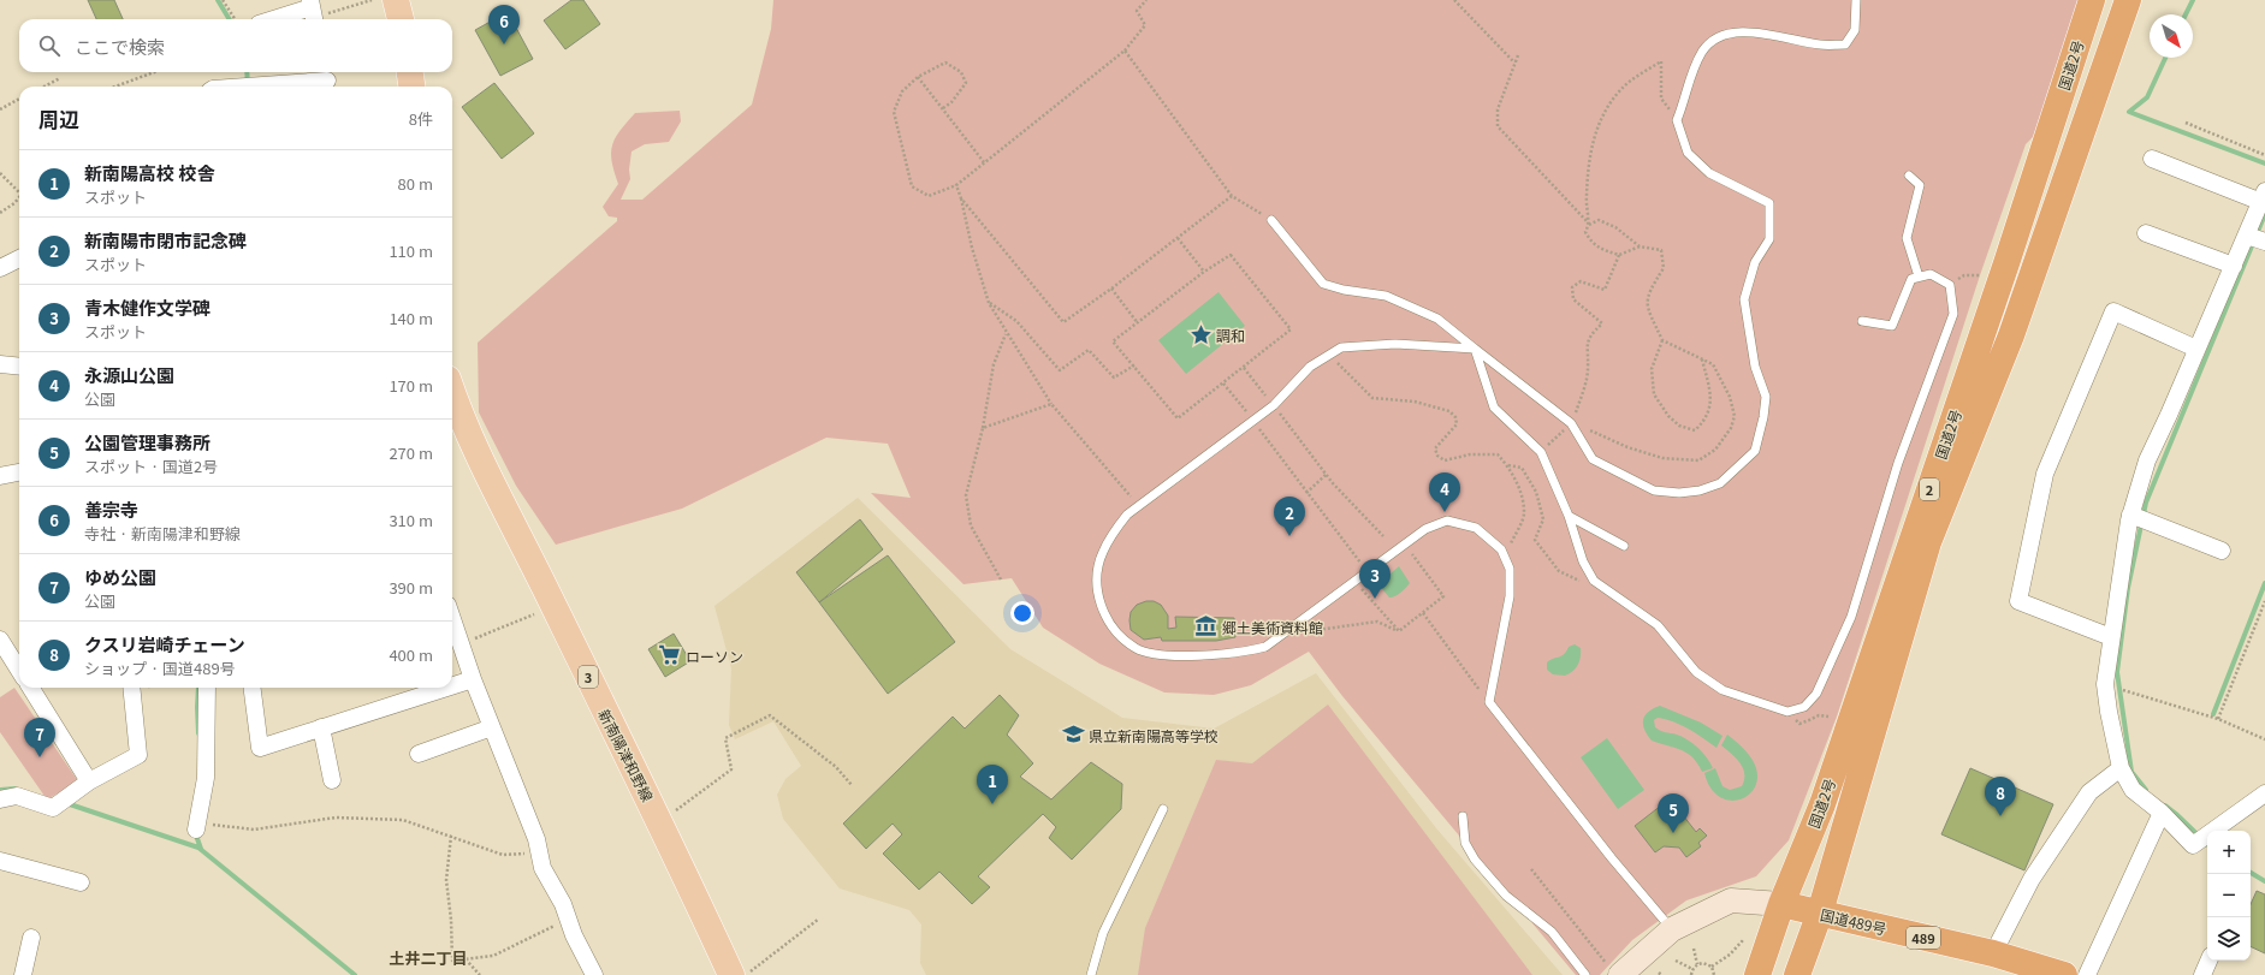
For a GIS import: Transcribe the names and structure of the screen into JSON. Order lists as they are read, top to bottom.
{
  "streets": {
    "highway": [
      "国道2号",
      "2",
      "国道489号",
      "489"
    ],
    "main road": ["3", "新南陽津和野線"]
  },
  "crossings": [
    ["国道2号", "国道489号"]
  ],
  "districts": ["土井二丁目"],
  "places": {
    "place": ["調和"],
    "museum": ["郷土美術資料館"],
    "supermarket": ["ローソン"],
    "school or university": ["県立新南陽高等学校"]
  },
  "north": "bottom right",
  "page": {
    "pins": [
      "6",
      "4",
      "2",
      "3",
      "7",
      "1",
      "8",
      "5"
    ],
    "search": "ここで検索",
    "heading": ["周辺", "8件"],
    "list": [
      {
        "mark": "1",
        "name": "新南陽高校 校舎",
        "note": "スポット",
        "value": "80 m"
      },
      {
        "mark": "2",
        "name": "新南陽市閉市記念碑",
        "note": "スポット",
        "value": "110 m"
      },
      {
        "mark": "3",
        "name": "青木健作文学碑",
        "note": "スポット",
        "value": "140 m"
      },
      {
        "mark": "4",
        "name": "永源山公園",
        "note": "公園",
        "value": "170 m"
      },
      {
        "mark": "5",
        "name": "公園管理事務所",
        "note": "スポット · 国道2号",
        "value": "270 m"
      },
      {
        "mark": "6",
        "name": "善宗寺",
        "note": "寺社 · 新南陽津和野線",
        "value": "310 m"
      },
      {
        "mark": "7",
        "name": "ゆめ公園",
        "note": "公園",
        "value": "390 m"
      },
      {
        "mark": "8",
        "name": "クスリ岩崎チェーン",
        "note": "ショップ · 国道489号",
        "value": "400 m"
      }
    ],
    "map_buttons": ["+", "−"]
  }
}
